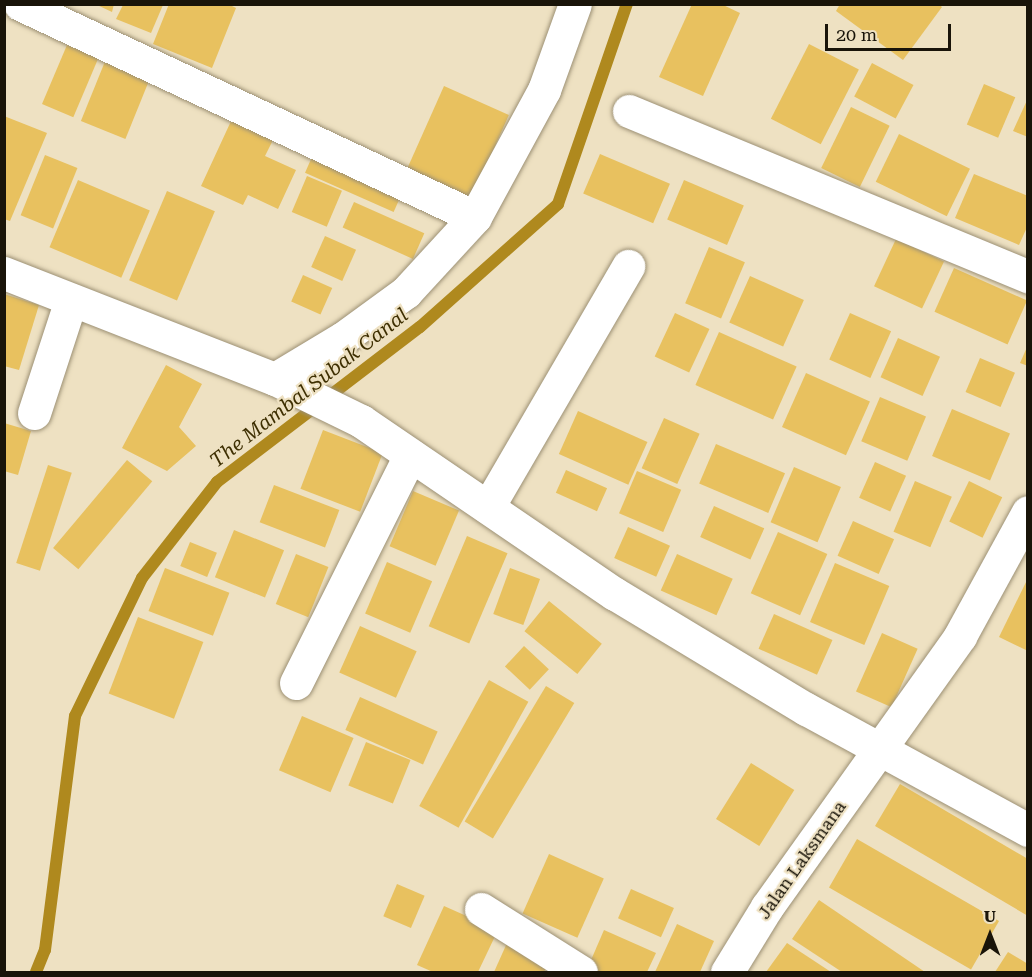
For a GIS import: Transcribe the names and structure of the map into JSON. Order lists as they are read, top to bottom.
{
  "streets": {
    "street": ["Jalan Laksmana"]
  },
  "water": ["The Mambal Subak Canal"],
  "scale_bar": "20 m",
  "north": "top"
}
